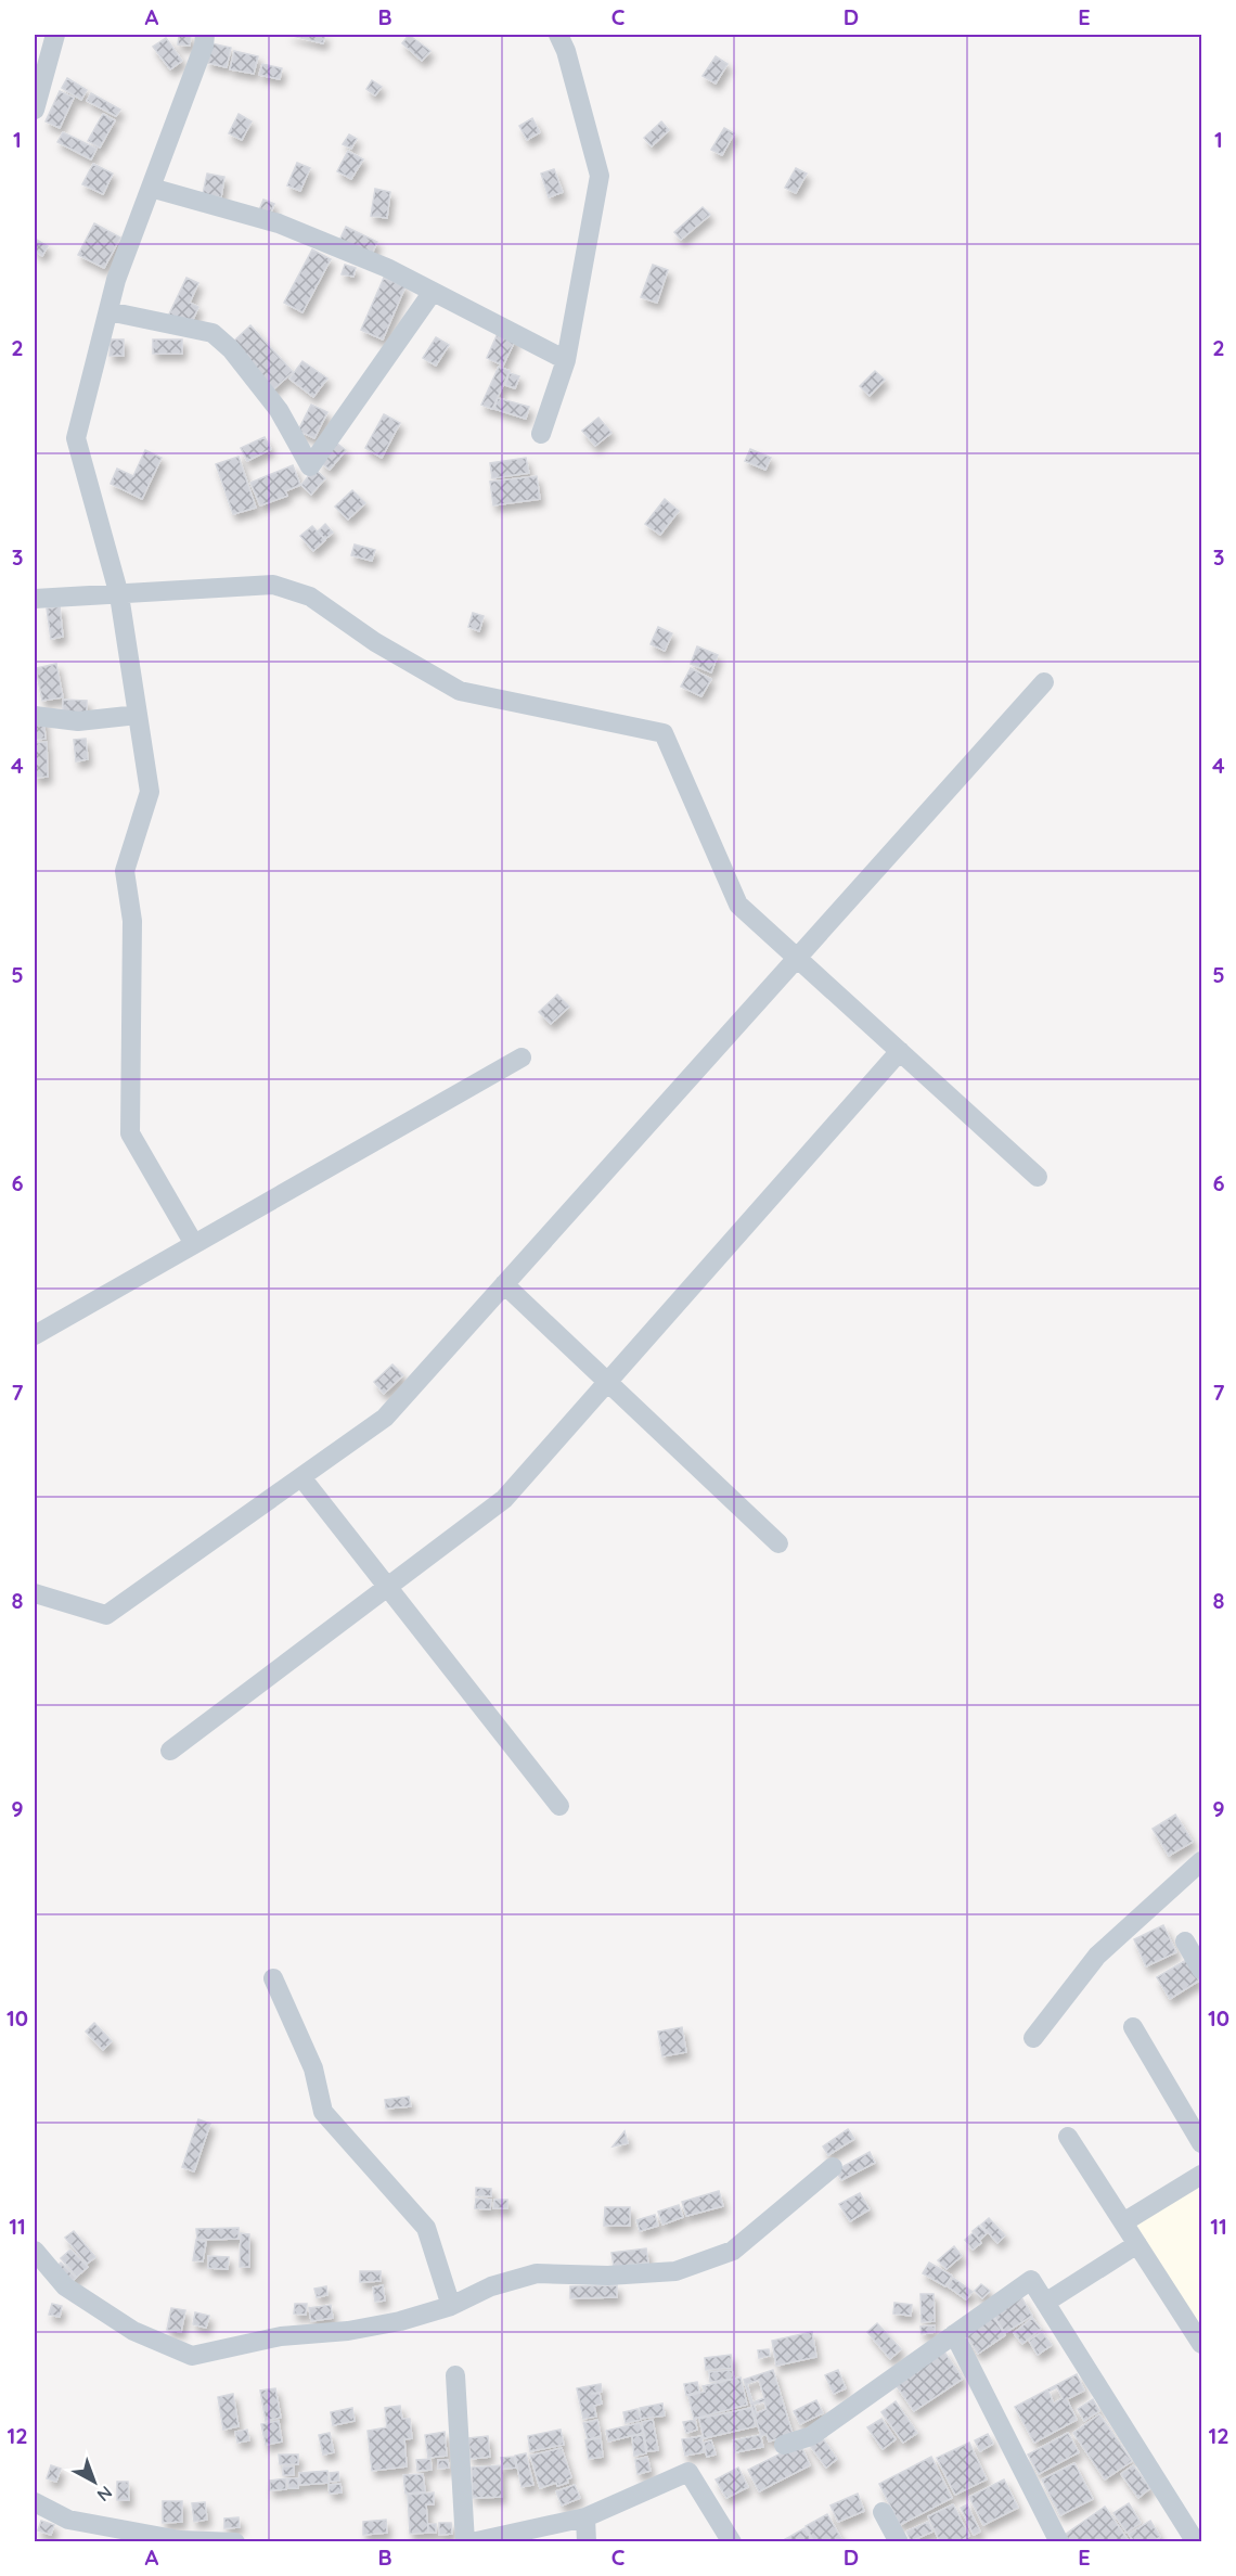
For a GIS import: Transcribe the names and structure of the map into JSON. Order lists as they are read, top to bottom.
{
  "north": "bottom right",
  "grid": {
    "columns": [
      "A",
      "B",
      "C",
      "D",
      "E"
    ],
    "rows": [
      "1",
      "2",
      "3",
      "4",
      "5",
      "6",
      "7",
      "8",
      "9",
      "10",
      "11",
      "12"
    ]
  }
}
